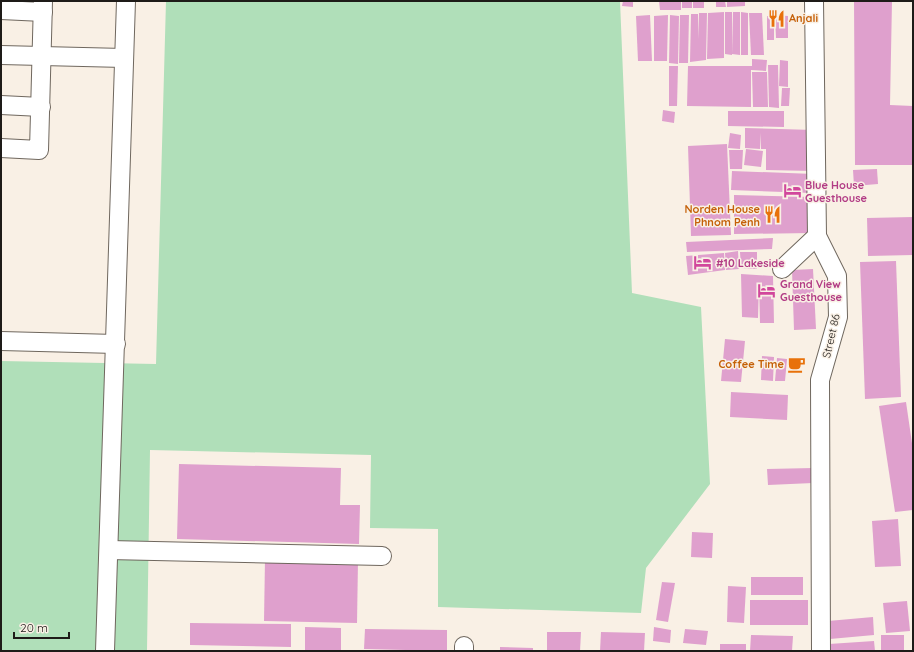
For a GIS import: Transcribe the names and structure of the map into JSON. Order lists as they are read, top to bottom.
{
  "streets": {
    "street": ["Street 86"]
  },
  "places": {
    "restaurant": ["Anjali", "Norden House Phnom Penh"],
    "hotel": ["Blue House Guesthouse", "#10 Lakeside", "Grand View Guesthouse"],
    "cafe": ["Coffee Time"]
  },
  "scale_bar": "20 m"
}
